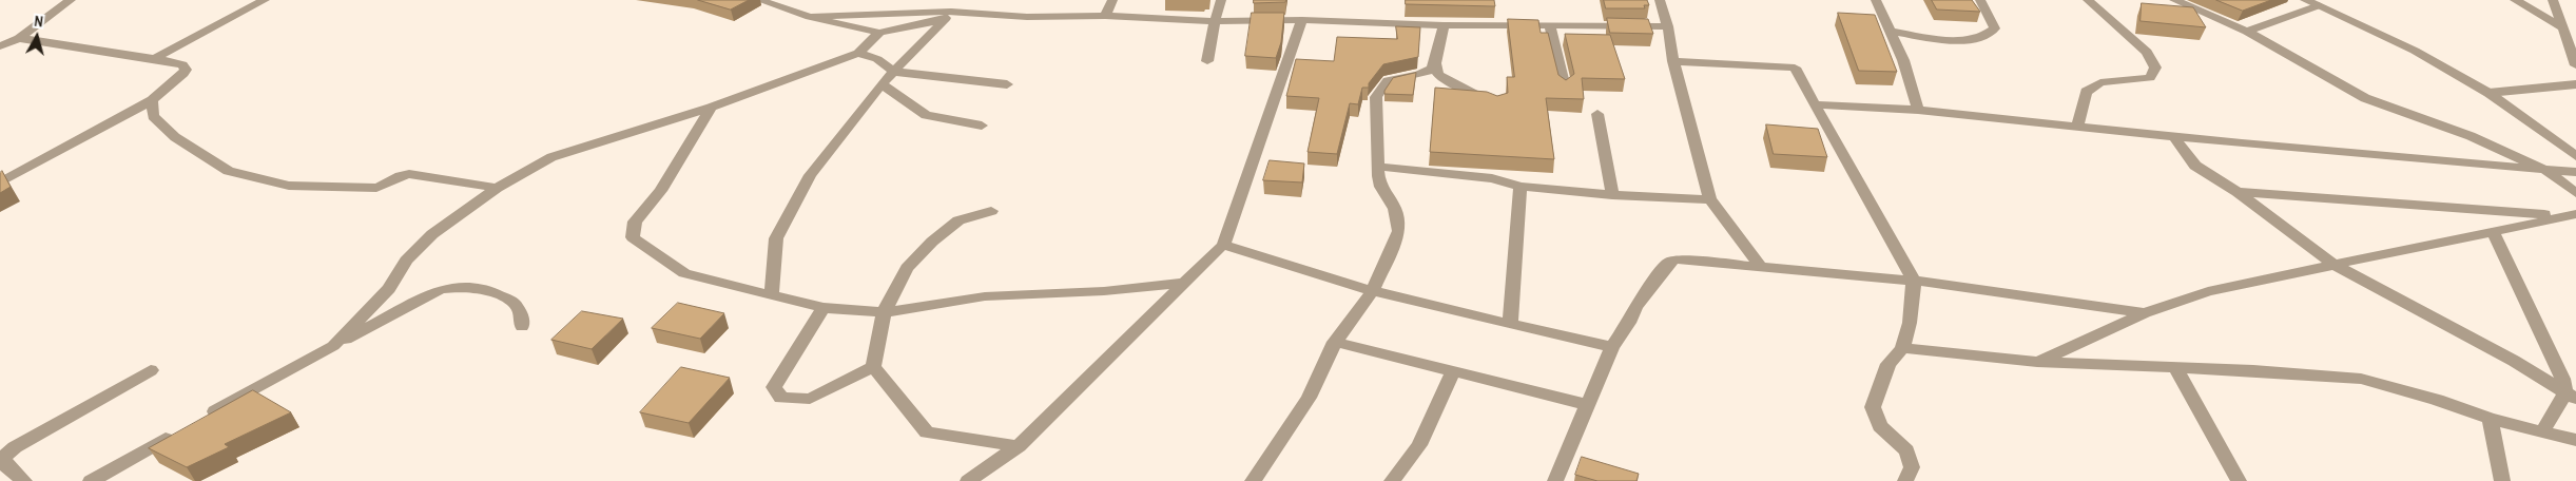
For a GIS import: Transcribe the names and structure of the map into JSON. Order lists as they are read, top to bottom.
{
  "north": "top"
}
